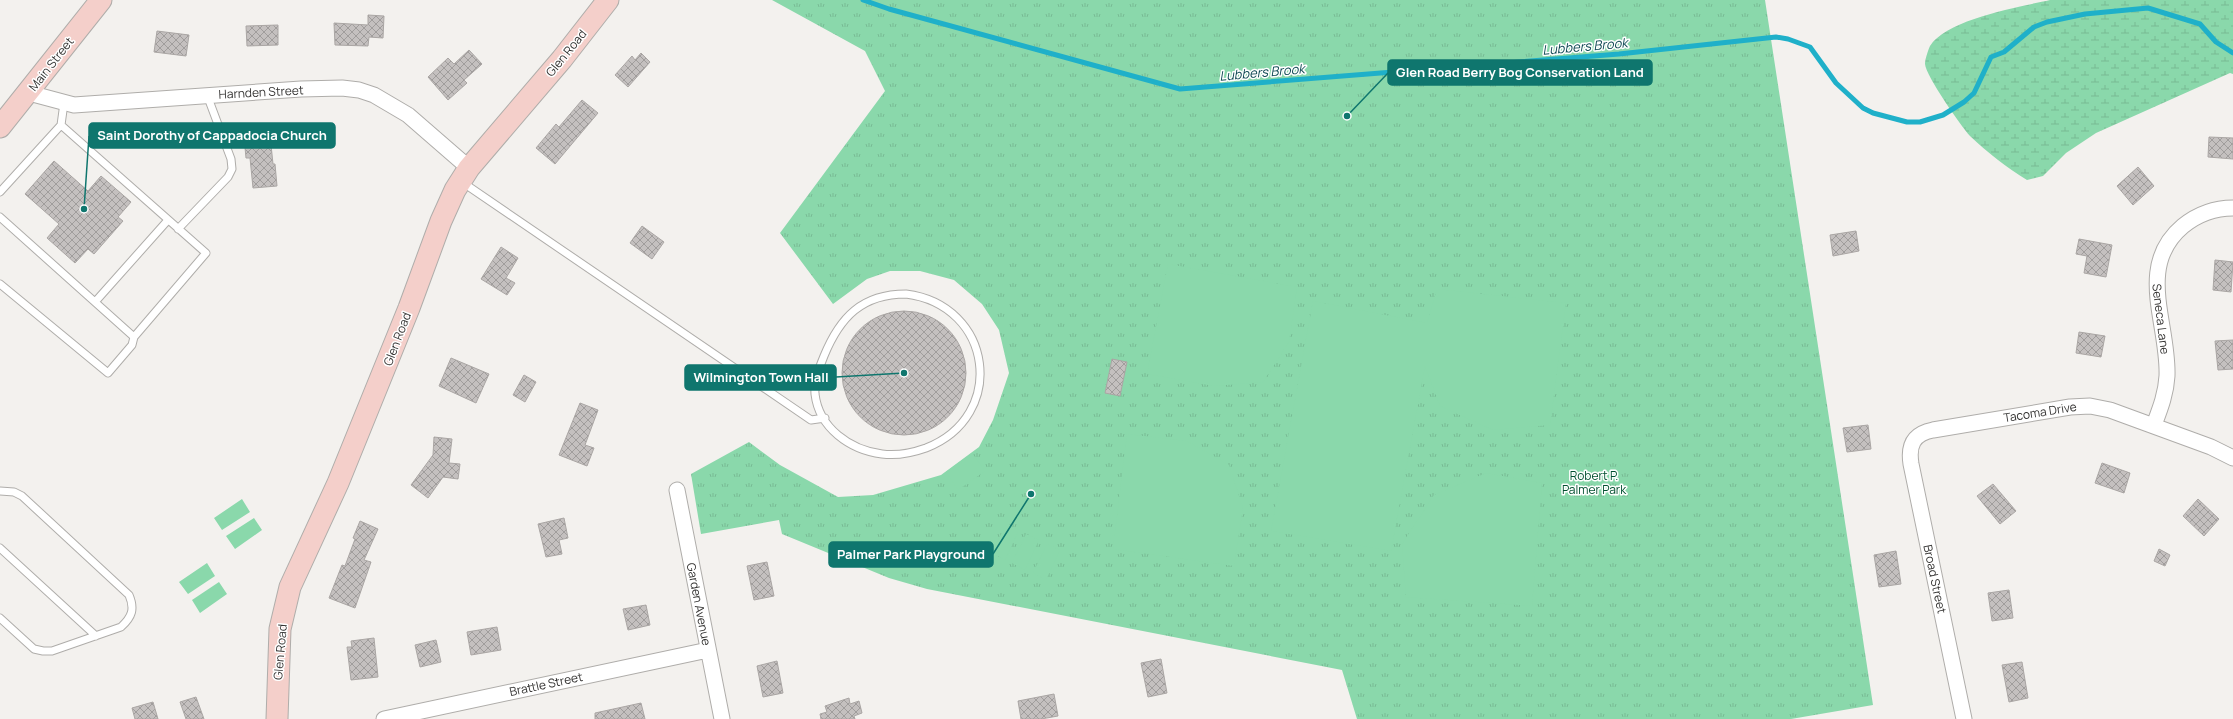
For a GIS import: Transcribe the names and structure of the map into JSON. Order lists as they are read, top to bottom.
{
  "streets": {
    "street": [
      "Glen Road",
      "Main Street",
      "Harnden Street",
      "Seneca Lane",
      "Tacoma Drive",
      "Broad Street",
      "Garden Avenue",
      "Brattle Street"
    ]
  },
  "crossings": [
    ["Glen Road", "Harnden Street"],
    ["Main Street", "Harnden Street"],
    ["Seneca Lane", "Tacoma Drive"],
    ["Tacoma Drive", "Broad Street"],
    ["Garden Avenue", "Brattle Street"]
  ],
  "water": ["Lubbers Brook"],
  "parks": ["Robert P. Palmer Park"],
  "places": [
    "Glen Road Berry Bog Conservation Land",
    "Saint Dorothy of Cappadocia Church",
    "Wilmington Town Hall",
    "Palmer Park Playground"
  ]
}
